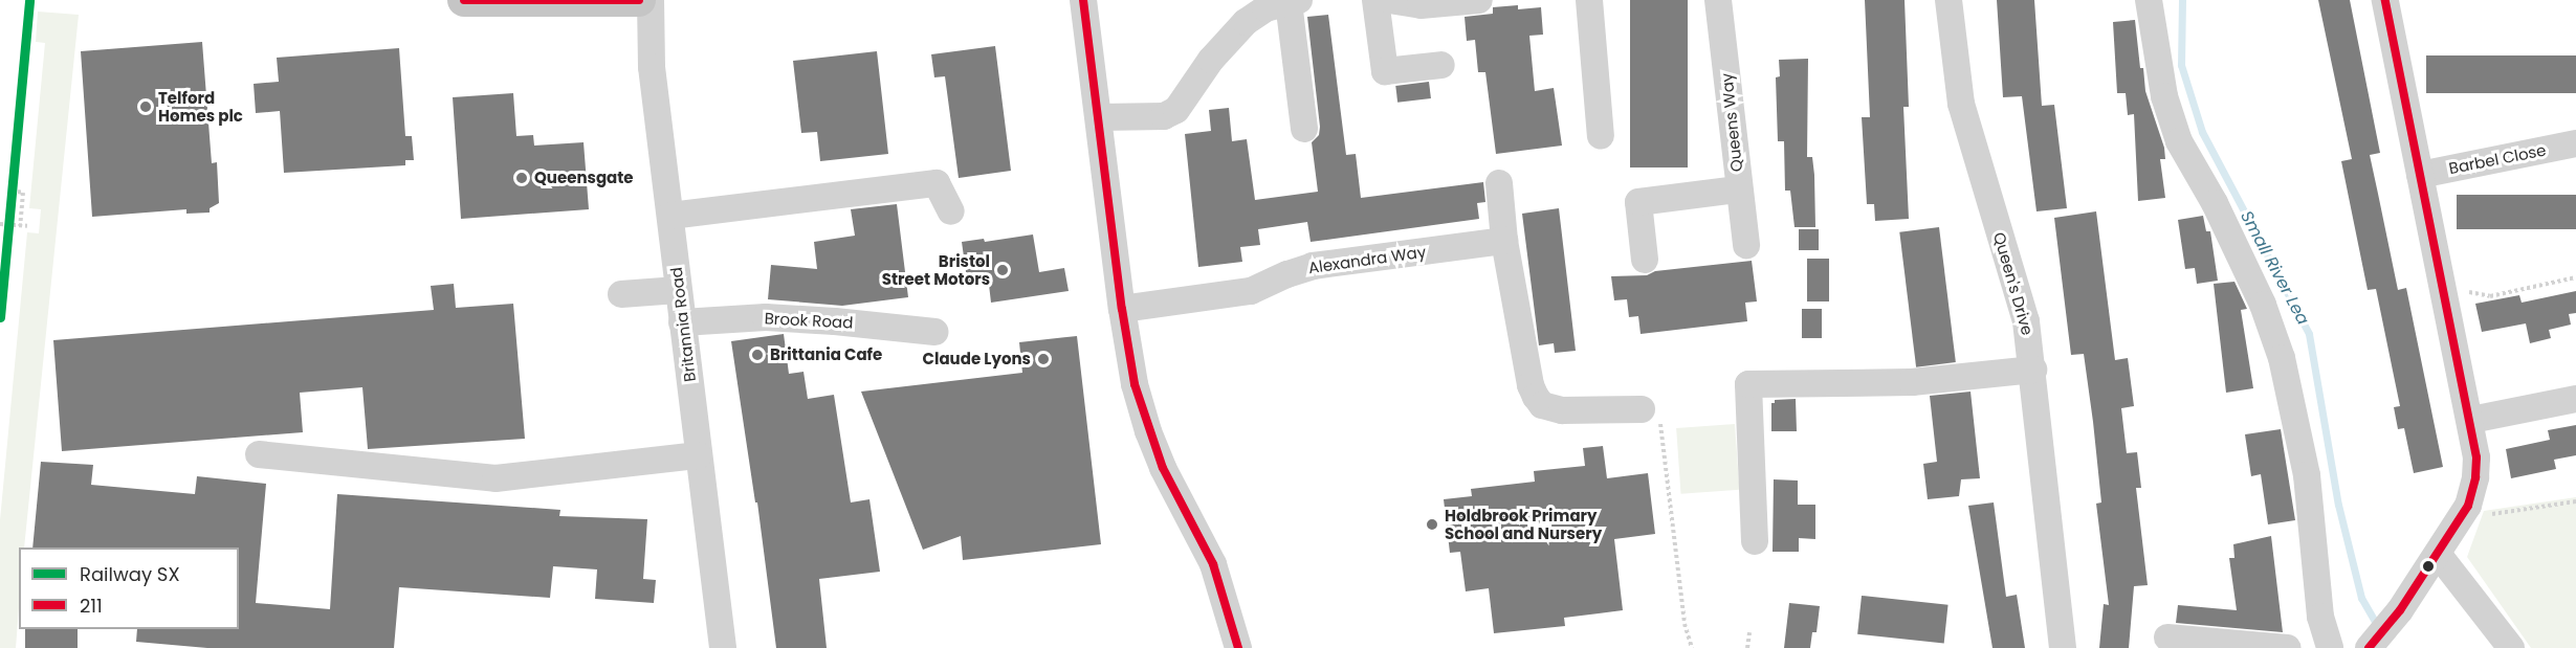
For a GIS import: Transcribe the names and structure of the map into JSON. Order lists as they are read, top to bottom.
{
  "streets": {
    "street": [
      "Queens Way",
      "Barbel Close",
      "Alexandra Way",
      "Queen's Drive",
      "Brook Road",
      "Britannia Road"
    ]
  },
  "crossings": [
    ["Brook Road", "Britannia Road"]
  ],
  "water": ["Small River Lea"],
  "places": [
    "Telford Homes plc",
    "Queensgate",
    "Bristol Street Motors",
    "Brittania Cafe",
    "Claude Lyons",
    "Holdbrook Primary School and Nursery"
  ],
  "lines": ["rail line SX", "transit line 211"],
  "legend": ["Railway SX", "211"]
}
